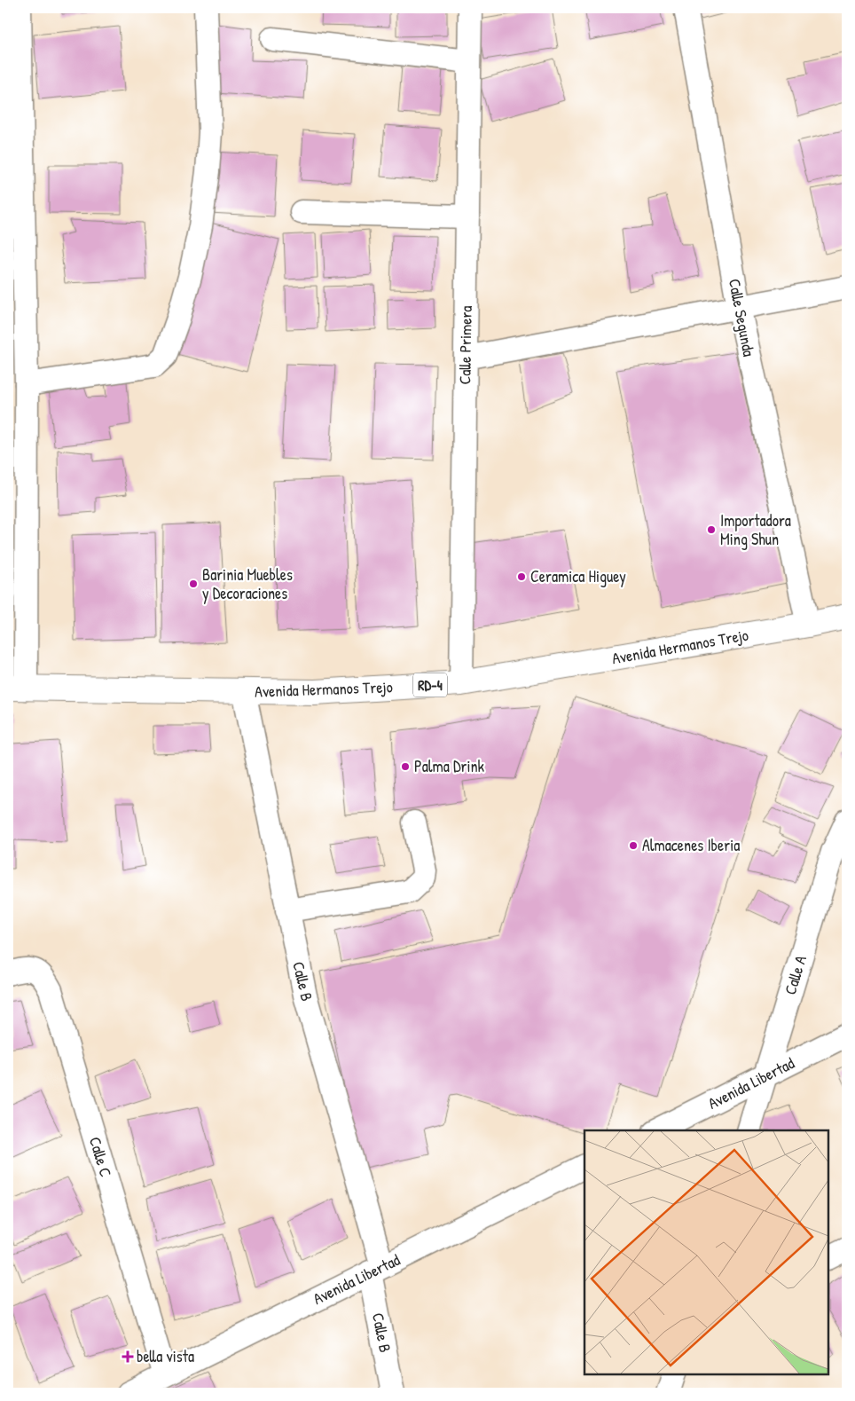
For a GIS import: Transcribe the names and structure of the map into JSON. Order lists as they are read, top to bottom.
{
  "streets": {
    "main road": ["Avenida Hermanos Trejo", "RD-4"],
    "street": [
      "Calle Segunda",
      "Calle Primera",
      "Calle A",
      "Calle B",
      "Avenida Libertad",
      "Calle C"
    ]
  },
  "crossings": [
    ["Calle Segunda", "Avenida Hermanos Trejo"],
    ["Calle Primera", "Avenida Hermanos Trejo"],
    ["Avenida Hermanos Trejo", "Calle B"],
    ["Calle A", "Avenida Libertad"],
    ["Calle B", "Avenida Libertad"],
    ["Avenida Libertad", "Calle C"]
  ],
  "places": {
    "other": [
      "Importadora Ming Shun",
      "Ceramica Higuey",
      "Barinia Muebles y Decoraciones",
      "Palma Drink",
      "Almacenes Iberia"
    ],
    "health": ["bella vista"]
  }
}
